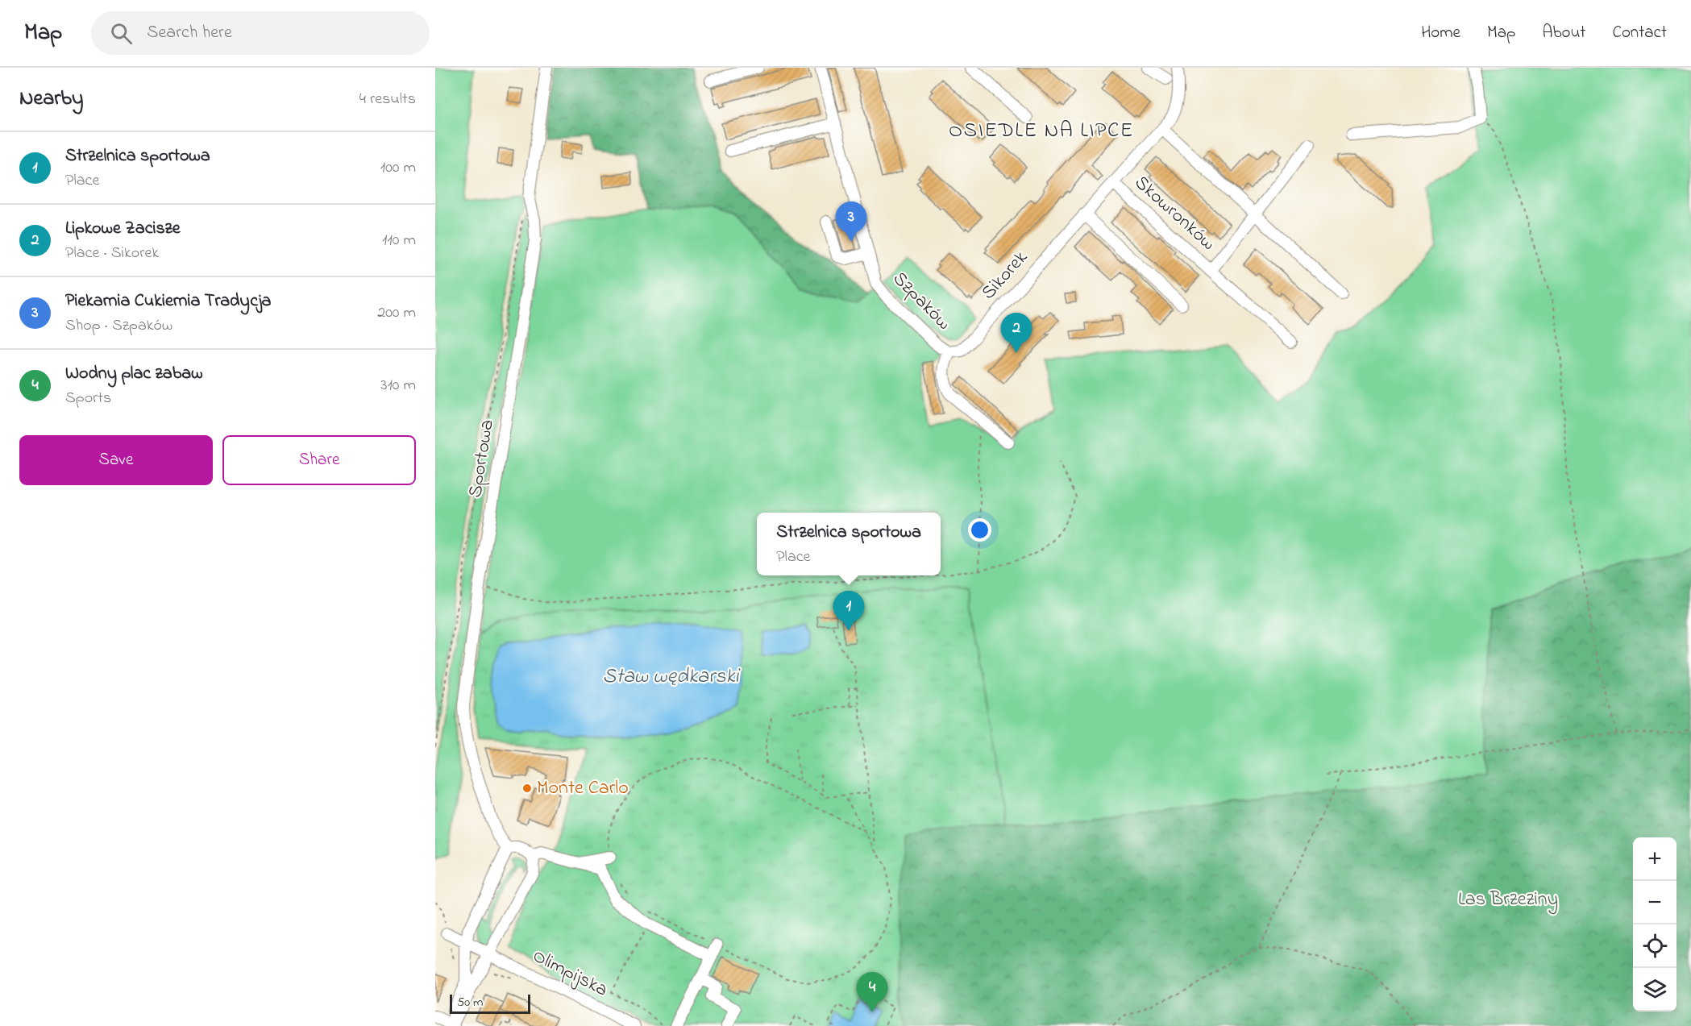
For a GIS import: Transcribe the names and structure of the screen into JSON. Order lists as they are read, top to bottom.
{
  "streets": {
    "street": [
      "Skowronków",
      "Sikorek",
      "Szpaków",
      "Sportowa",
      "Olimpijska"
    ]
  },
  "crossings": [
    ["Skowronków", "Sikorek"],
    ["Sikorek", "Szpaków"]
  ],
  "districts": ["OSIEDLE NA LIPCE"],
  "water": ["Staw wędkarski"],
  "parks": ["Las Brzeziny"],
  "places": ["Monte Carlo"],
  "scale_bar": "50 m",
  "page": {
    "header": "Map",
    "search": "Search here",
    "nav": [
      "Home",
      "Map",
      "About",
      "Contact"
    ],
    "heading": ["Nearby", "4 results"],
    "list": [
      {
        "mark": "1",
        "name": "Strzelnica sportowa",
        "note": "Place",
        "value": "100 m"
      },
      {
        "mark": "2",
        "name": "Lipkowe Zacisze",
        "note": "Place · Sikorek",
        "value": "110 m"
      },
      {
        "mark": "3",
        "name": "Piekarnia Cukiernia Tradycja",
        "note": "Shop · Szpaków",
        "value": "200 m"
      },
      {
        "mark": "4",
        "name": "Wodny plac zabaw",
        "note": "Sports",
        "value": "310 m"
      }
    ],
    "pins": [
      "3",
      "2",
      "1",
      "4"
    ],
    "buttons": ["Save", "Share"],
    "popup": ["Strzelnica sportowa", "Place"],
    "map_buttons": ["+", "−"],
    "scale": "50 m"
  }
}
